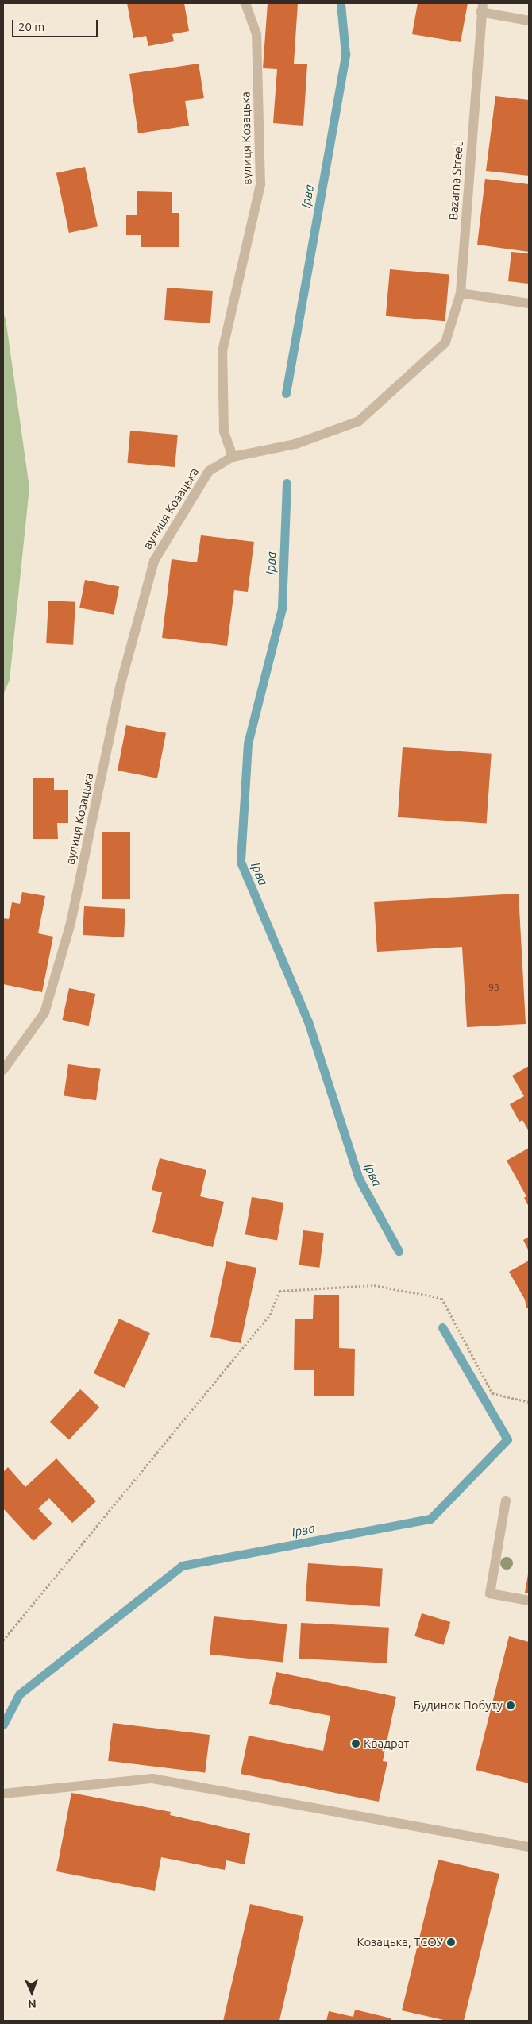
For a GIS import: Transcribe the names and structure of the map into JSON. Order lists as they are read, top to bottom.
{
  "streets": {
    "street": ["вулиця Козацька", "Bazarna Street"]
  },
  "crossings": [
    ["вулиця Козацька", "Bazarna Street"]
  ],
  "water": ["Ірва"],
  "places": ["Будинок Побуту", "Квадрат", "Козацька, ТСОУ"],
  "house_numbers": ["93"],
  "scale_bar": "20 m",
  "north": "bottom"
}
